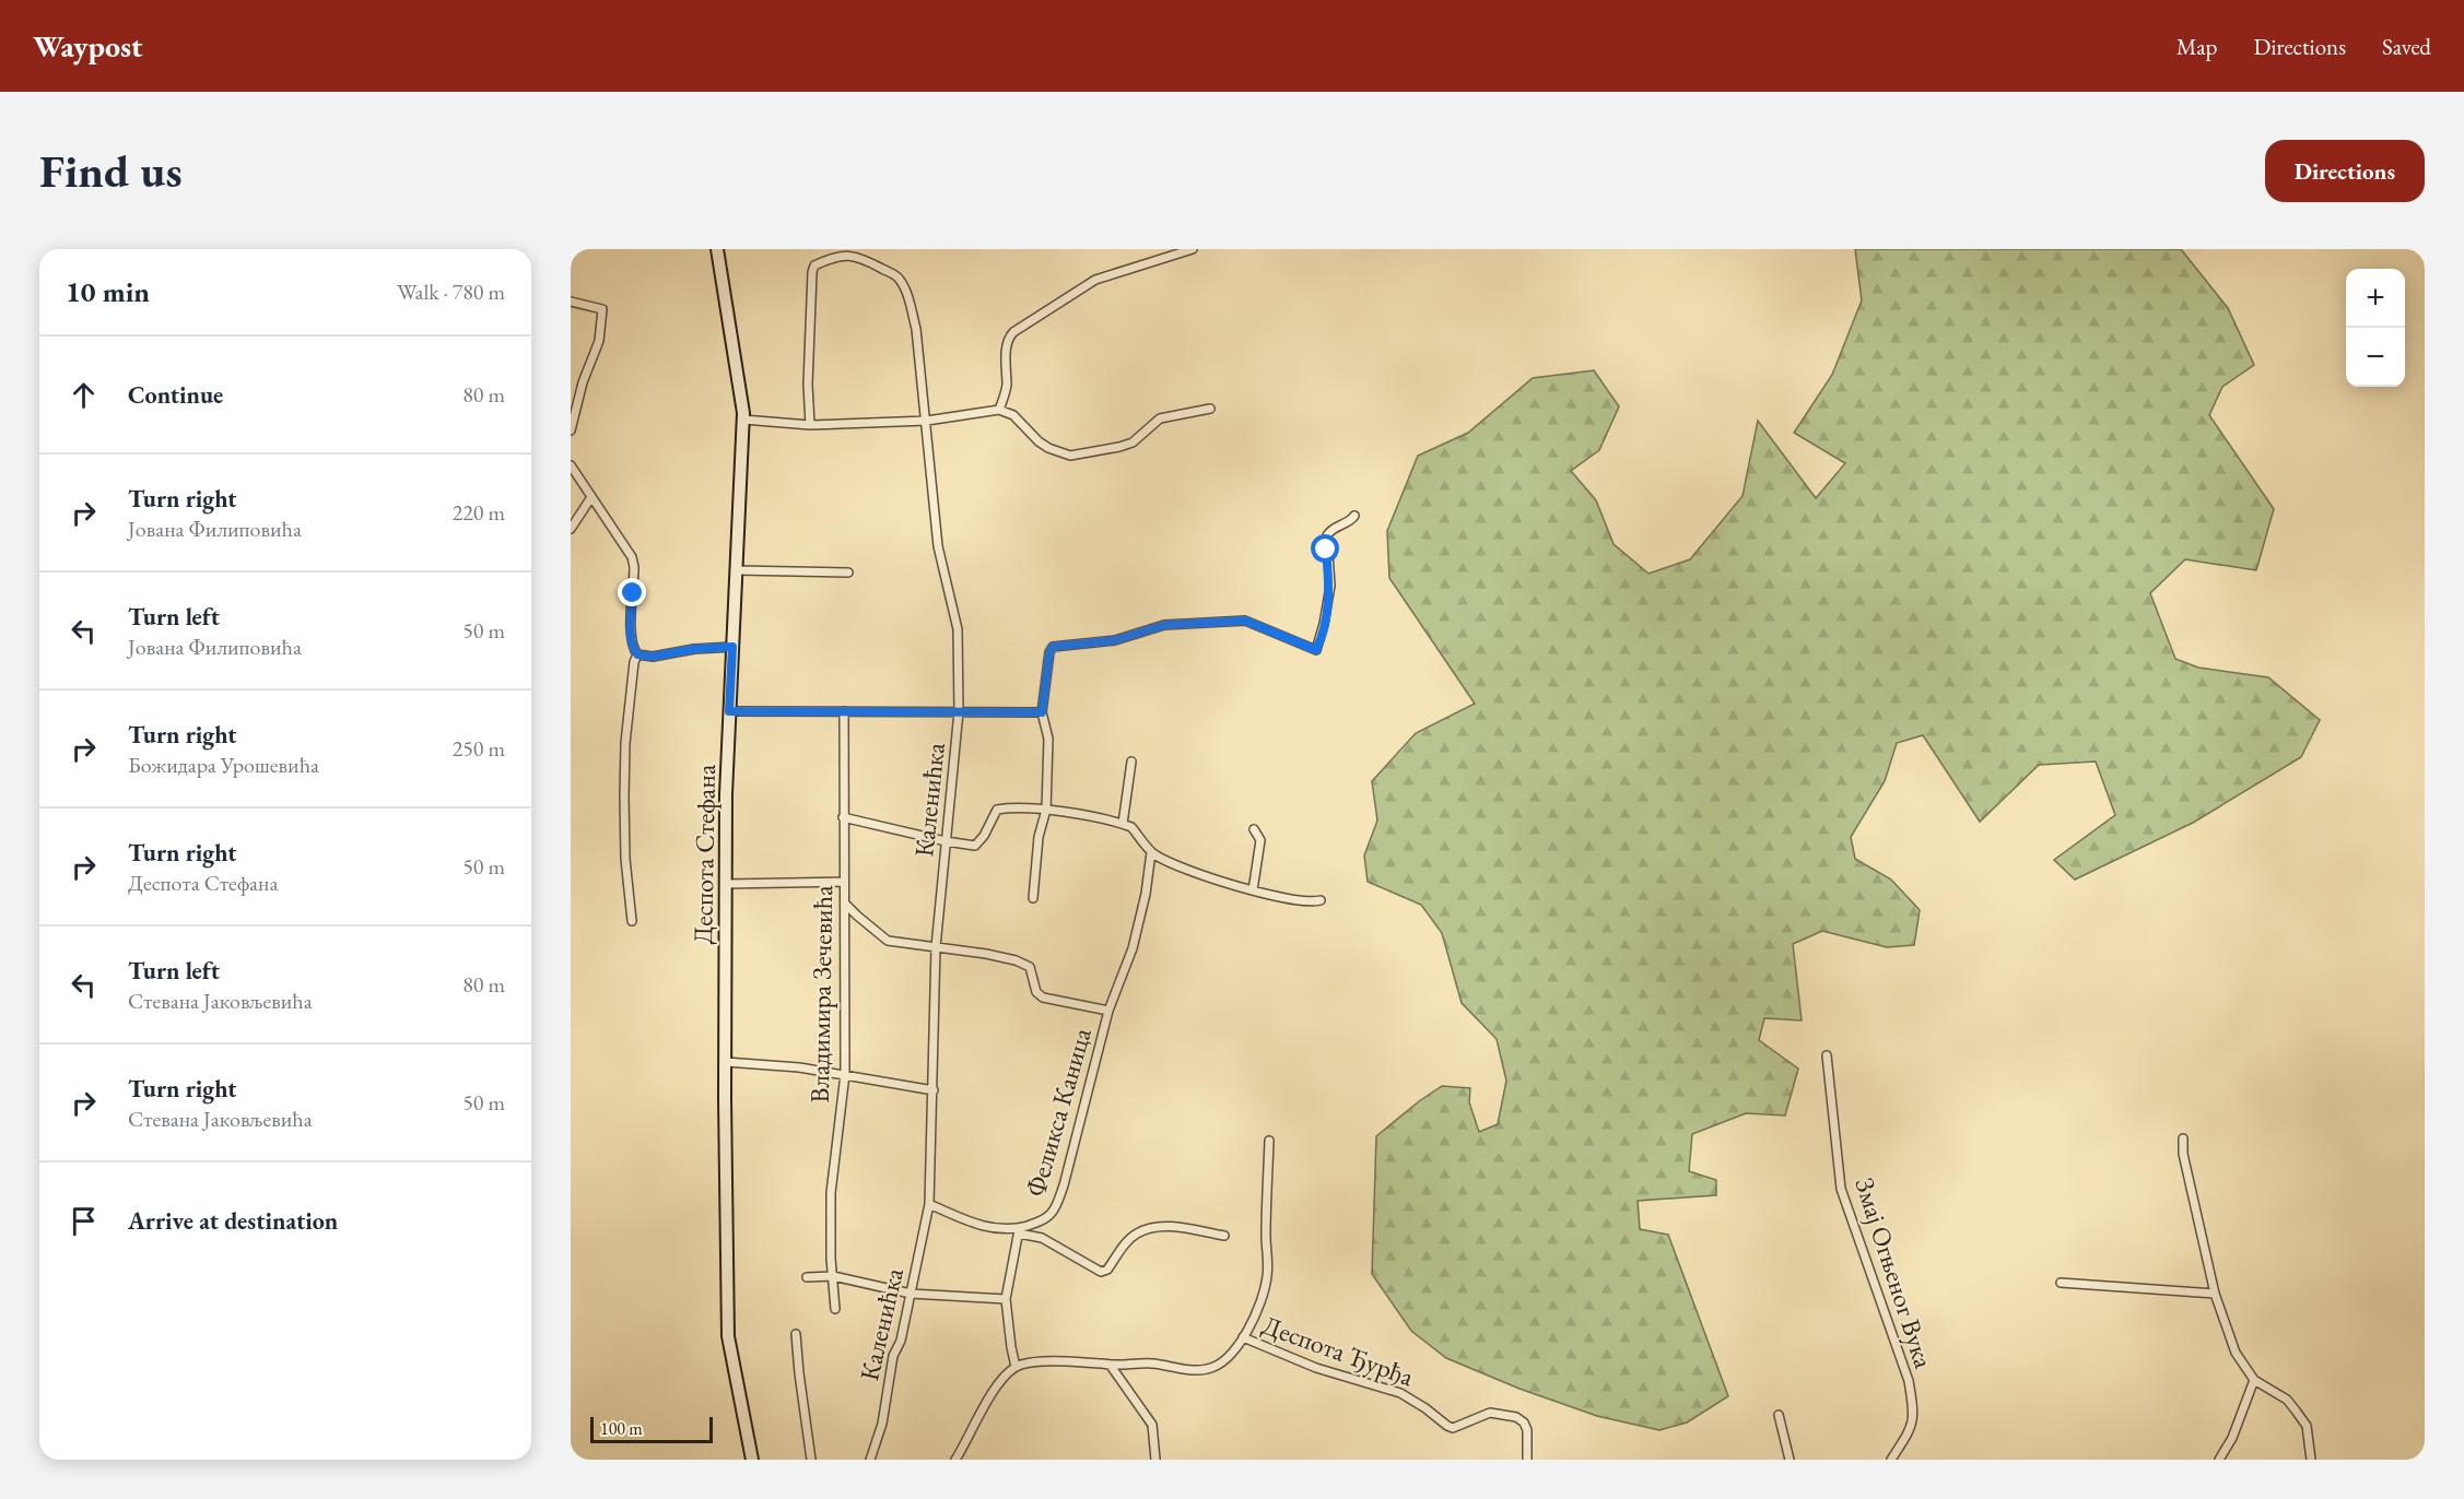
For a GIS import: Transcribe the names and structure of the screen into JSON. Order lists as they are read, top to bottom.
{
  "streets": {
    "main road": ["Деспота Стефана"],
    "street": [
      "Каленићка",
      "Владимира Зечевића",
      "Феликса Каница",
      "Змај Огњеног Вука",
      "Деспота Ђурђа"
    ]
  },
  "scale_bar": "100 m",
  "page": {
    "header": "Waypost",
    "nav": ["Map", "Directions", "Saved"],
    "buttons": "Directions",
    "title": "Find us",
    "heading": ["10 min", "Walk · 780 m"],
    "map_buttons": ["+", "−"],
    "list": [
      ["Continue", "80 m"],
      ["Turn right", "Јована Филиповића", "220 m"],
      ["Turn left", "Јована Филиповића", "50 m"],
      ["Turn right", "Божидара Урошевића", "250 m"],
      ["Turn right", "Деспота Стефана", "50 m"],
      ["Turn left", "Стевана Јаковљевића", "80 m"],
      ["Turn right", "Стевана Јаковљевића", "50 m"],
      "Arrive at destination"
    ],
    "scale": "100 m"
  }
}
